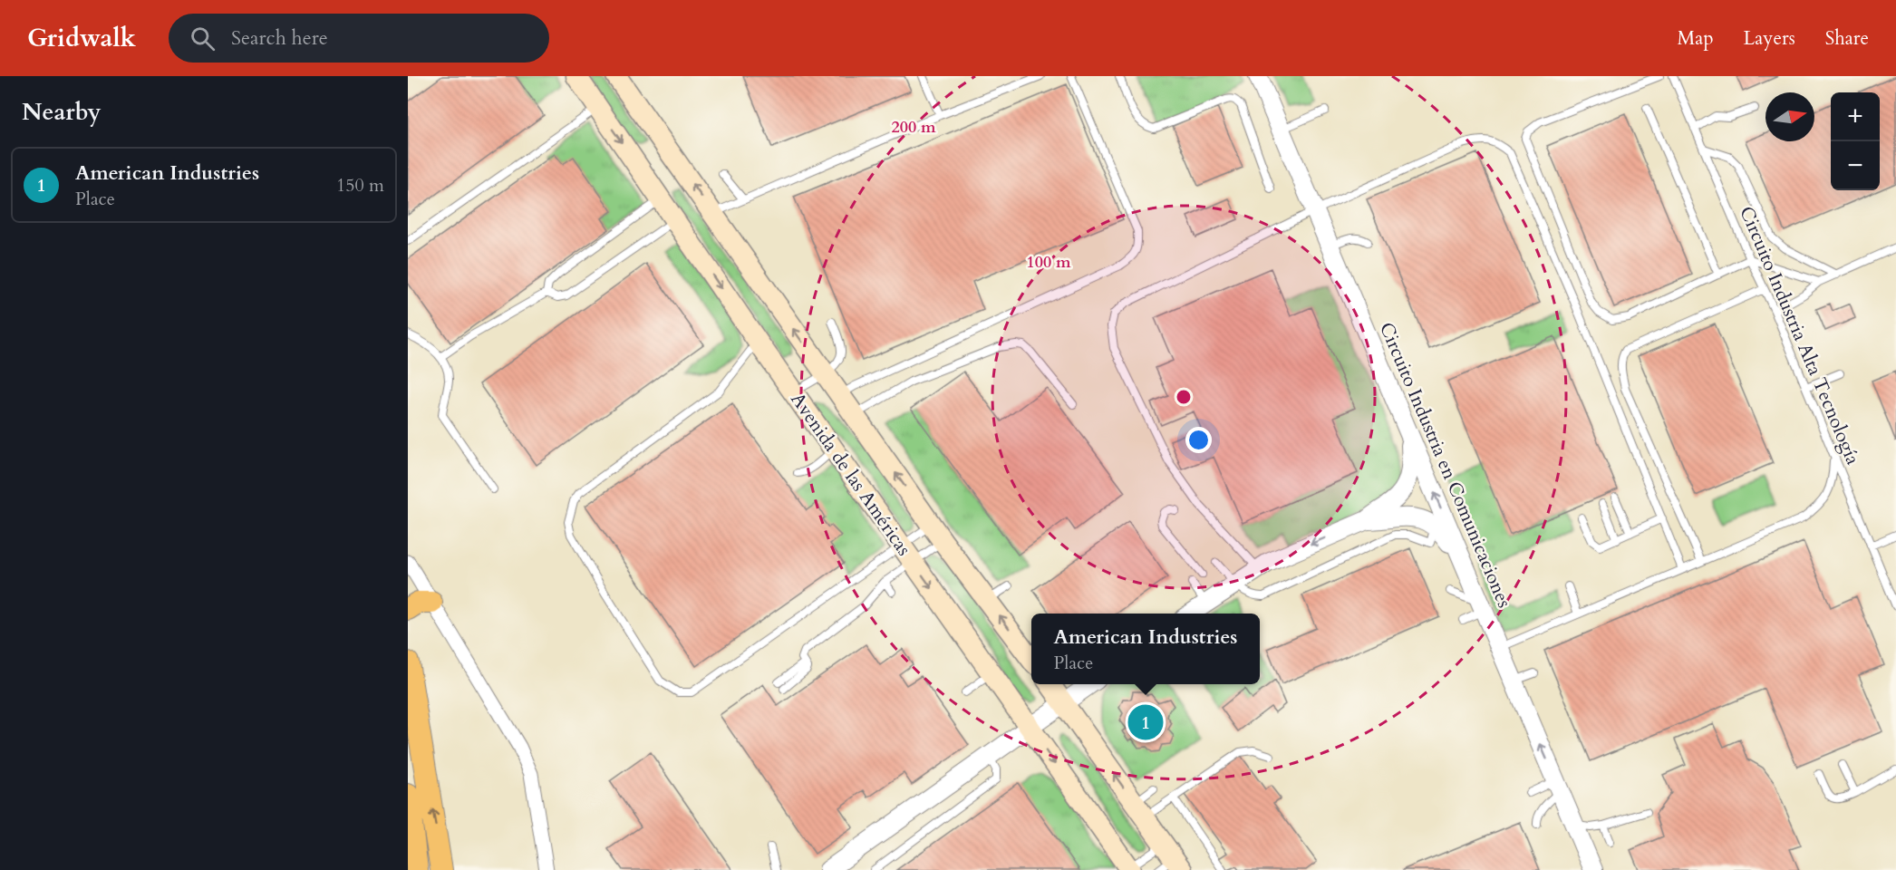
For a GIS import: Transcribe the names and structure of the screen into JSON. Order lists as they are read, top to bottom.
{
  "streets": {
    "main road": ["Avenida de las Américas"],
    "street": ["Circuito Industria en Comunicaciones"],
    "lane": ["Circuito Industria Alta Tecnología"]
  },
  "north": "right",
  "page": {
    "header": "Gridwalk",
    "search": "Search here",
    "nav": ["Map", "Layers", "Share"],
    "heading": "Nearby",
    "map_buttons": ["+", "−"],
    "list": [
      {
        "mark": "1",
        "name": "American Industries",
        "note": "Place",
        "value": "150 m"
      }
    ],
    "popup": ["American Industries", "Place"],
    "pins": "1"
  },
  "rings": ["200 m", "100 m"]
}
